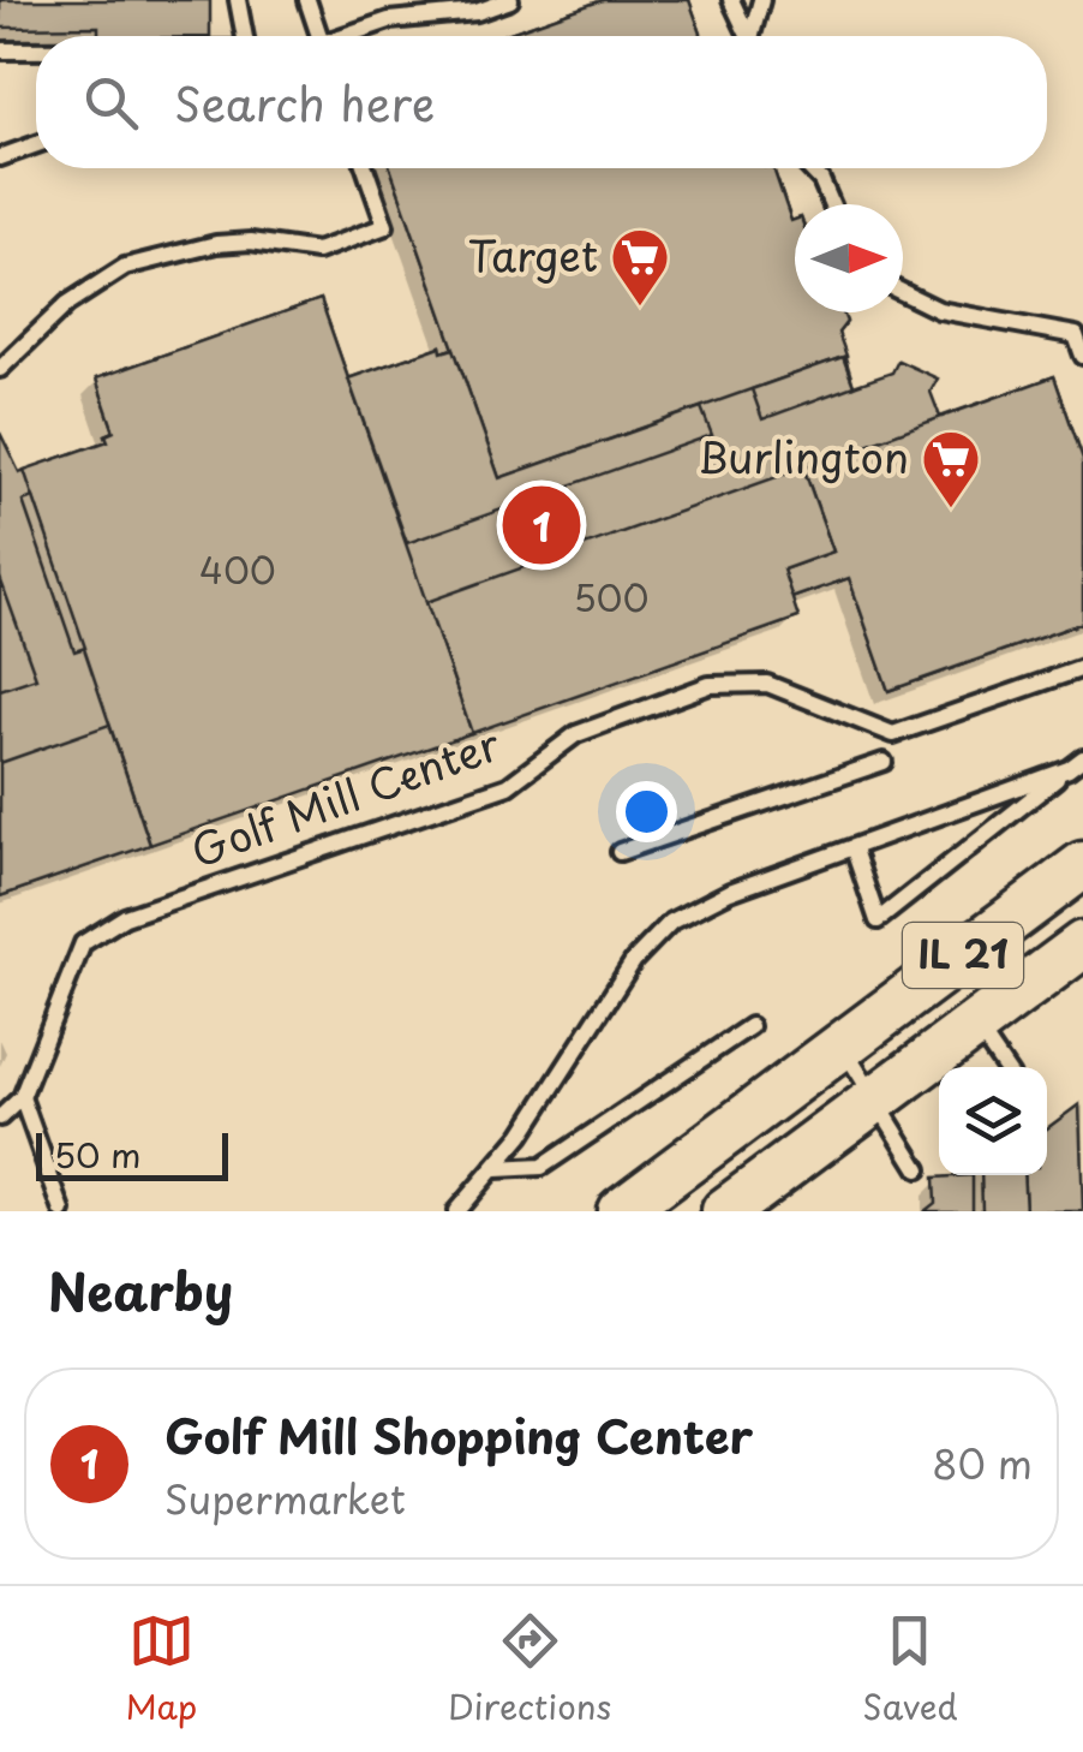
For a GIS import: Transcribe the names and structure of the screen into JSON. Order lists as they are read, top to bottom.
{
  "streets": {
    "main road": ["IL 21"],
    "lane": ["Golf Mill Center"]
  },
  "places": {
    "supermarket": ["Target", "Burlington"]
  },
  "house_numbers": ["400", "500"],
  "scale_bar": "50 m",
  "north": "right",
  "page": {
    "search": "Search here",
    "pins": "1",
    "scale": "50 m",
    "heading": "Nearby",
    "list": [
      {
        "mark": "1",
        "name": "Golf Mill Shopping Center",
        "note": "Supermarket",
        "value": "80 m"
      }
    ],
    "nav": ["Map", "Directions", "Saved"]
  }
}
